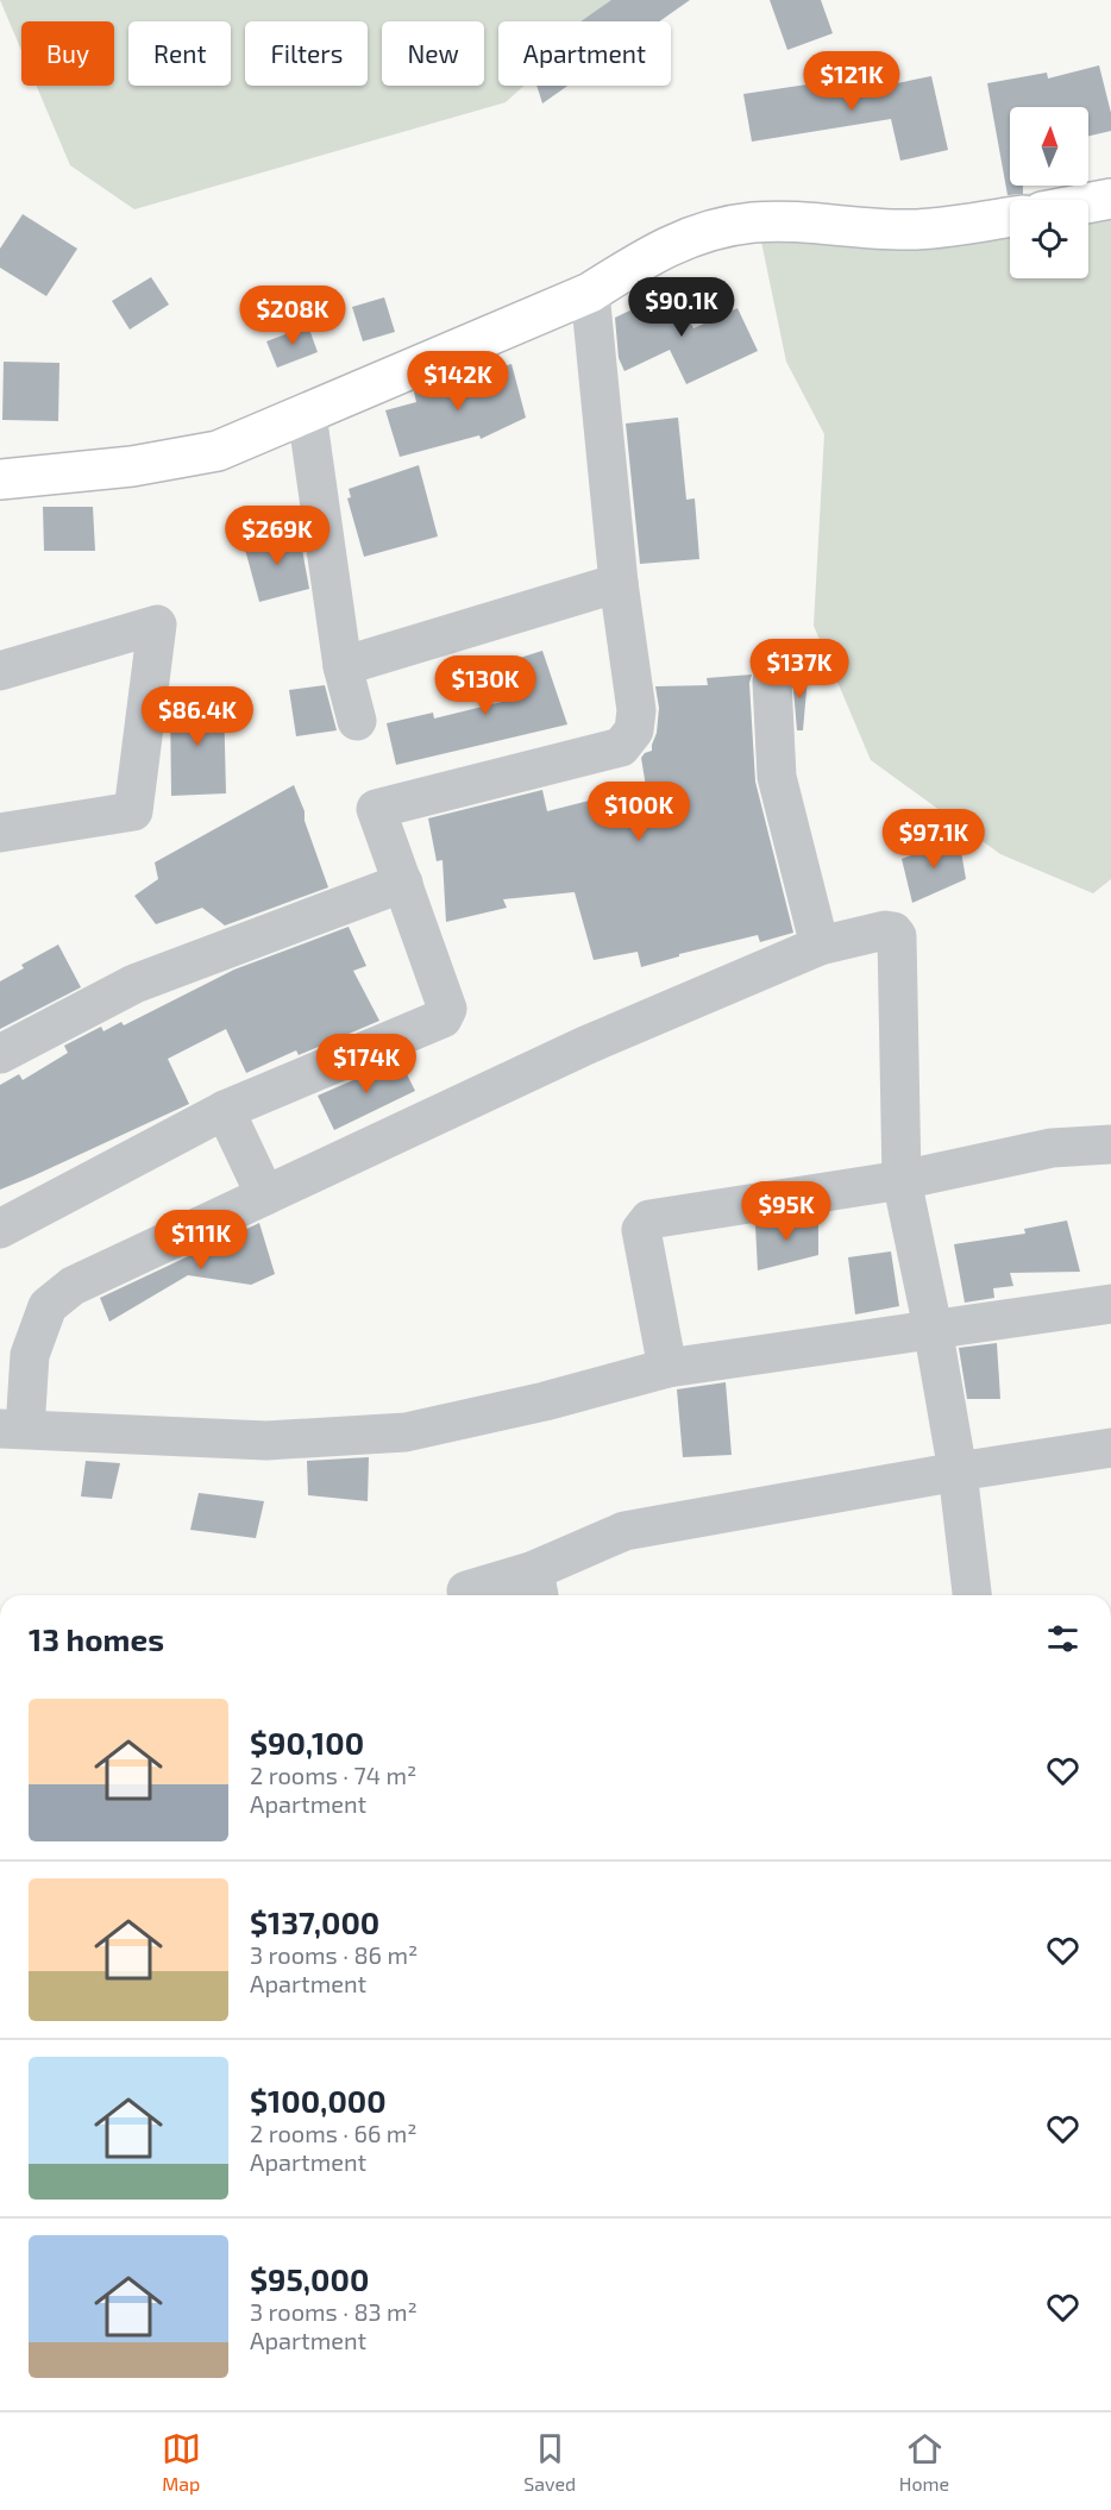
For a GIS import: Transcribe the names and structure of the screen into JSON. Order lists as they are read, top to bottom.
{
  "north": "top",
  "page": {
    "chip": [
      "Buy",
      "Rent",
      "Filters",
      "New",
      "Apartment"
    ],
    "price": [
      "$121K",
      "$90.1K",
      "$208K",
      "$142K",
      "$269K",
      "$137K",
      "$130K",
      "$86.4K",
      "$100K",
      "$97.1K",
      "$174K",
      "$95K",
      "$111K"
    ],
    "heading": "13 homes",
    "list": [
      {
        "name": "$90,100",
        "note": "2 rooms · 74 m² · Apartment"
      },
      {
        "name": "$137,000",
        "note": "3 rooms · 86 m² · Apartment"
      },
      {
        "name": "$100,000",
        "note": "2 rooms · 66 m² · Apartment"
      },
      {
        "name": "$95,000",
        "note": "3 rooms · 83 m² · Apartment"
      }
    ],
    "tabs": ["Map", "Saved", "Home"]
  }
}
